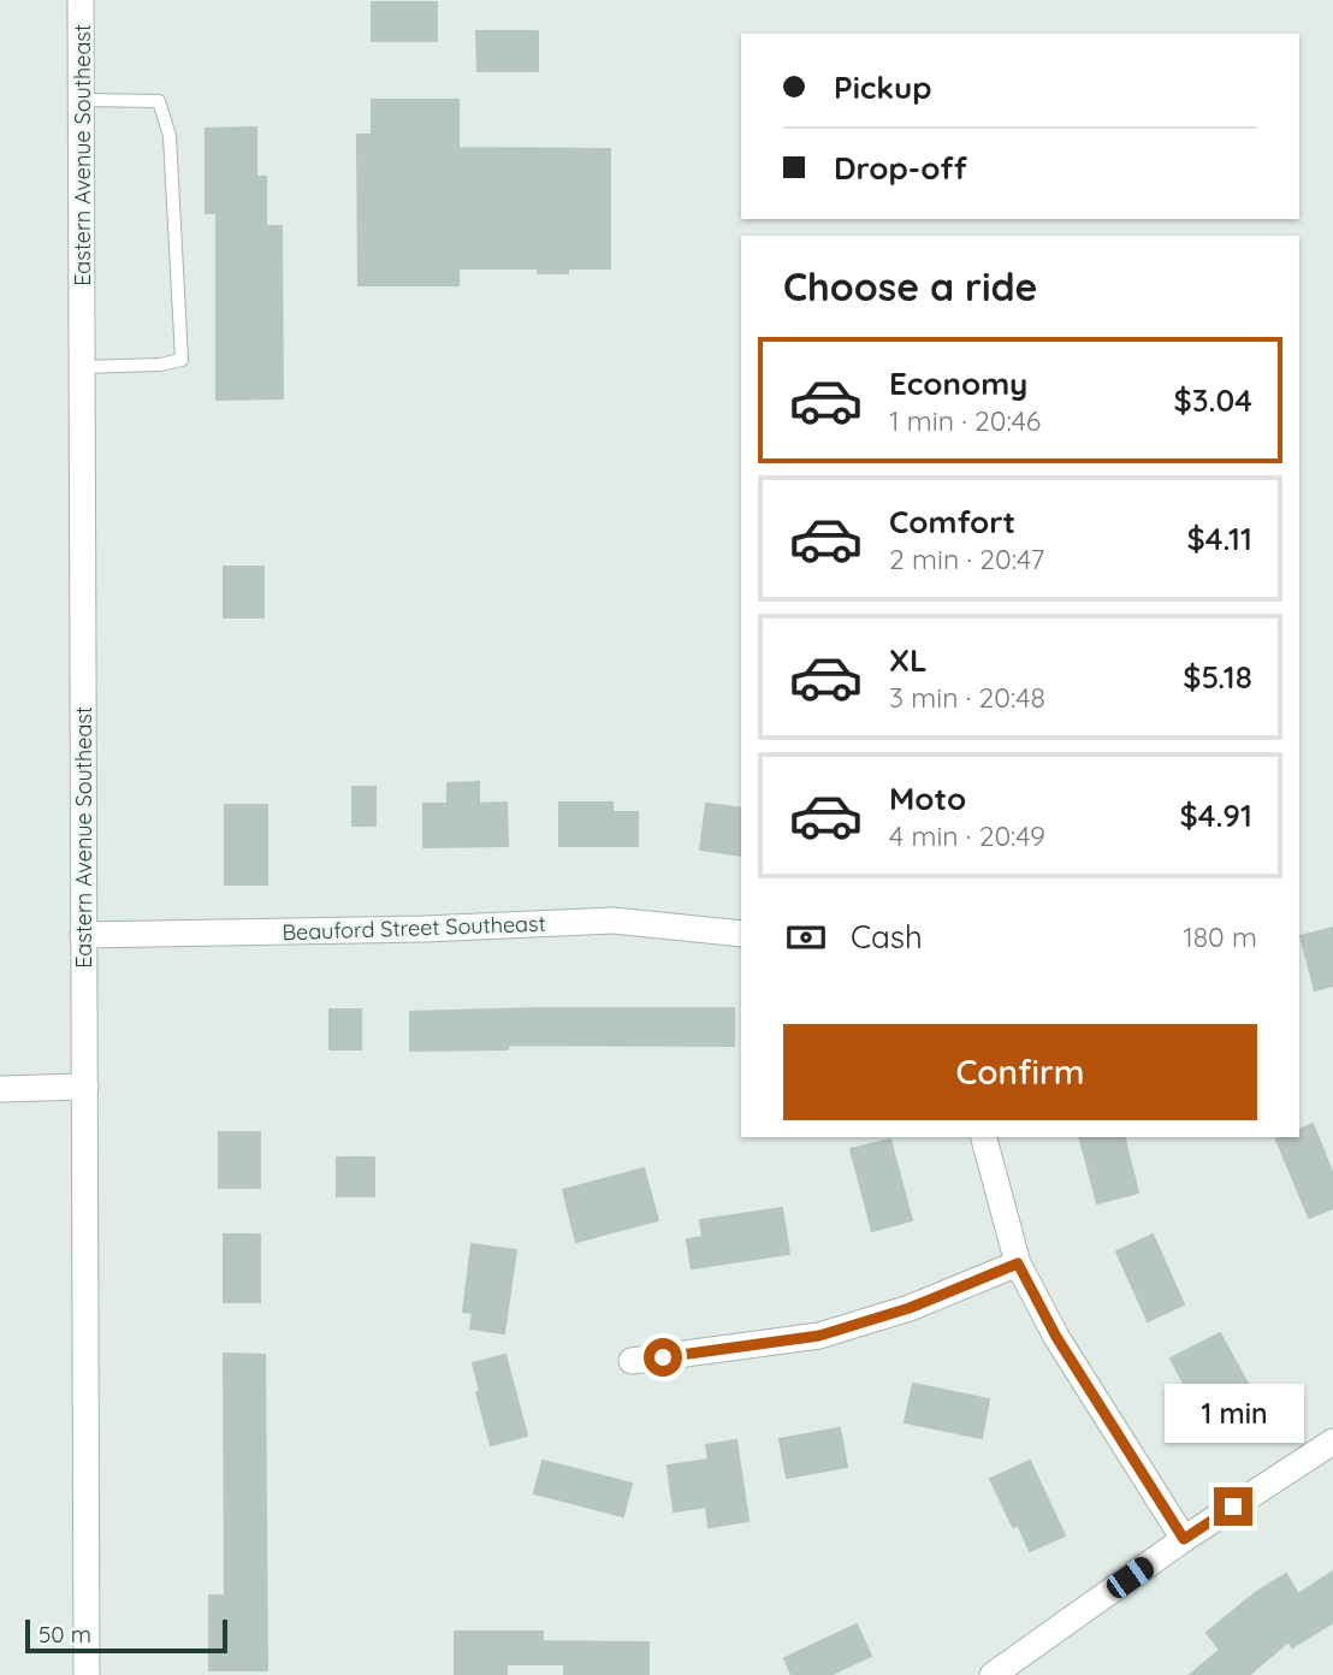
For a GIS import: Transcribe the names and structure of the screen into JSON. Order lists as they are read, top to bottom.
{
  "streets": {
    "street": ["Eastern Avenue Southeast", "Beauford Street Southeast"]
  },
  "crossings": [
    ["Eastern Avenue Southeast", "Beauford Street Southeast"]
  ],
  "scale_bar": "50 m",
  "page": {
    "banner": ["Pickup", "Drop-off"],
    "heading": "Choose a ride",
    "list": [
      {
        "name": "Economy",
        "note": "1 min · 20:46",
        "value": "$3.04"
      },
      {
        "name": "Comfort",
        "note": "2 min · 20:47",
        "value": "$4.11"
      },
      {
        "name": "XL",
        "note": "3 min · 20:48",
        "value": "$5.18"
      },
      {
        "name": "Moto",
        "note": "4 min · 20:49",
        "value": "$4.91"
      }
    ],
    "pay": ["Cash", "180 m"],
    "buttons": "Confirm",
    "bubble": "1 min",
    "scale": "50 m"
  }
}
